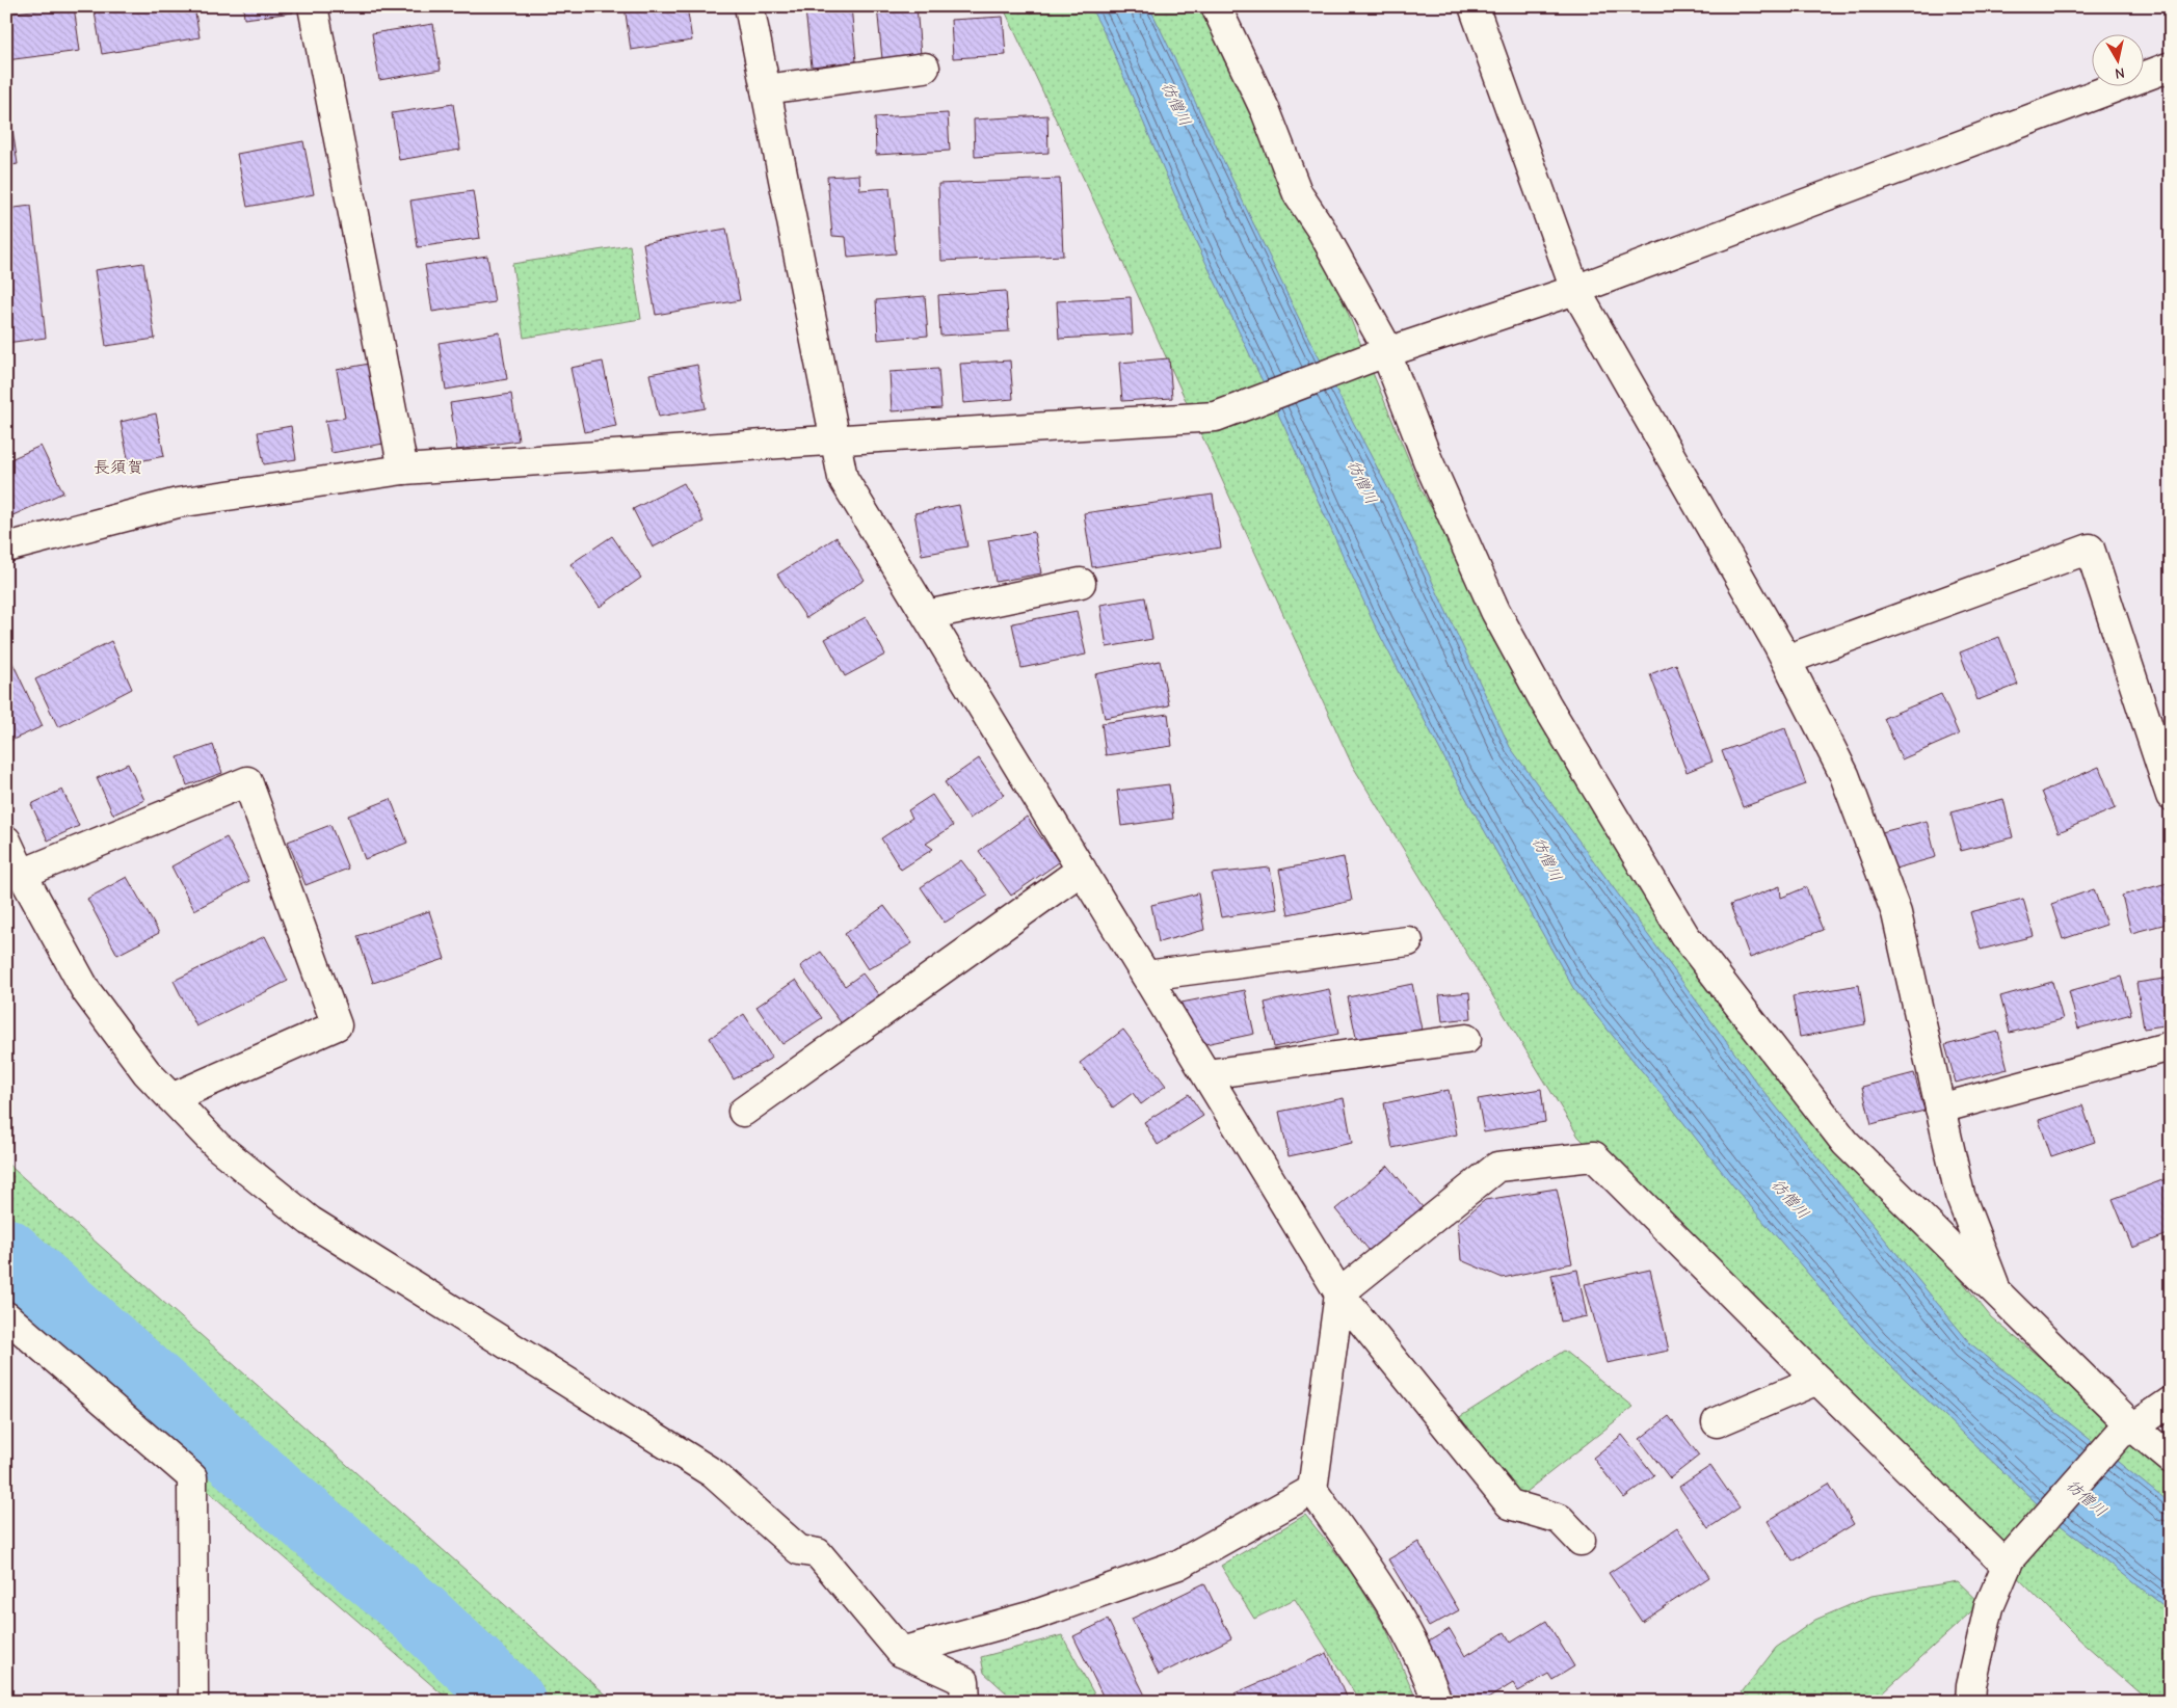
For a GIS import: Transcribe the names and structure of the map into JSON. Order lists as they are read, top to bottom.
{
  "districts": ["長須賀"],
  "water": ["彷僧川"],
  "north": "bottom"
}
